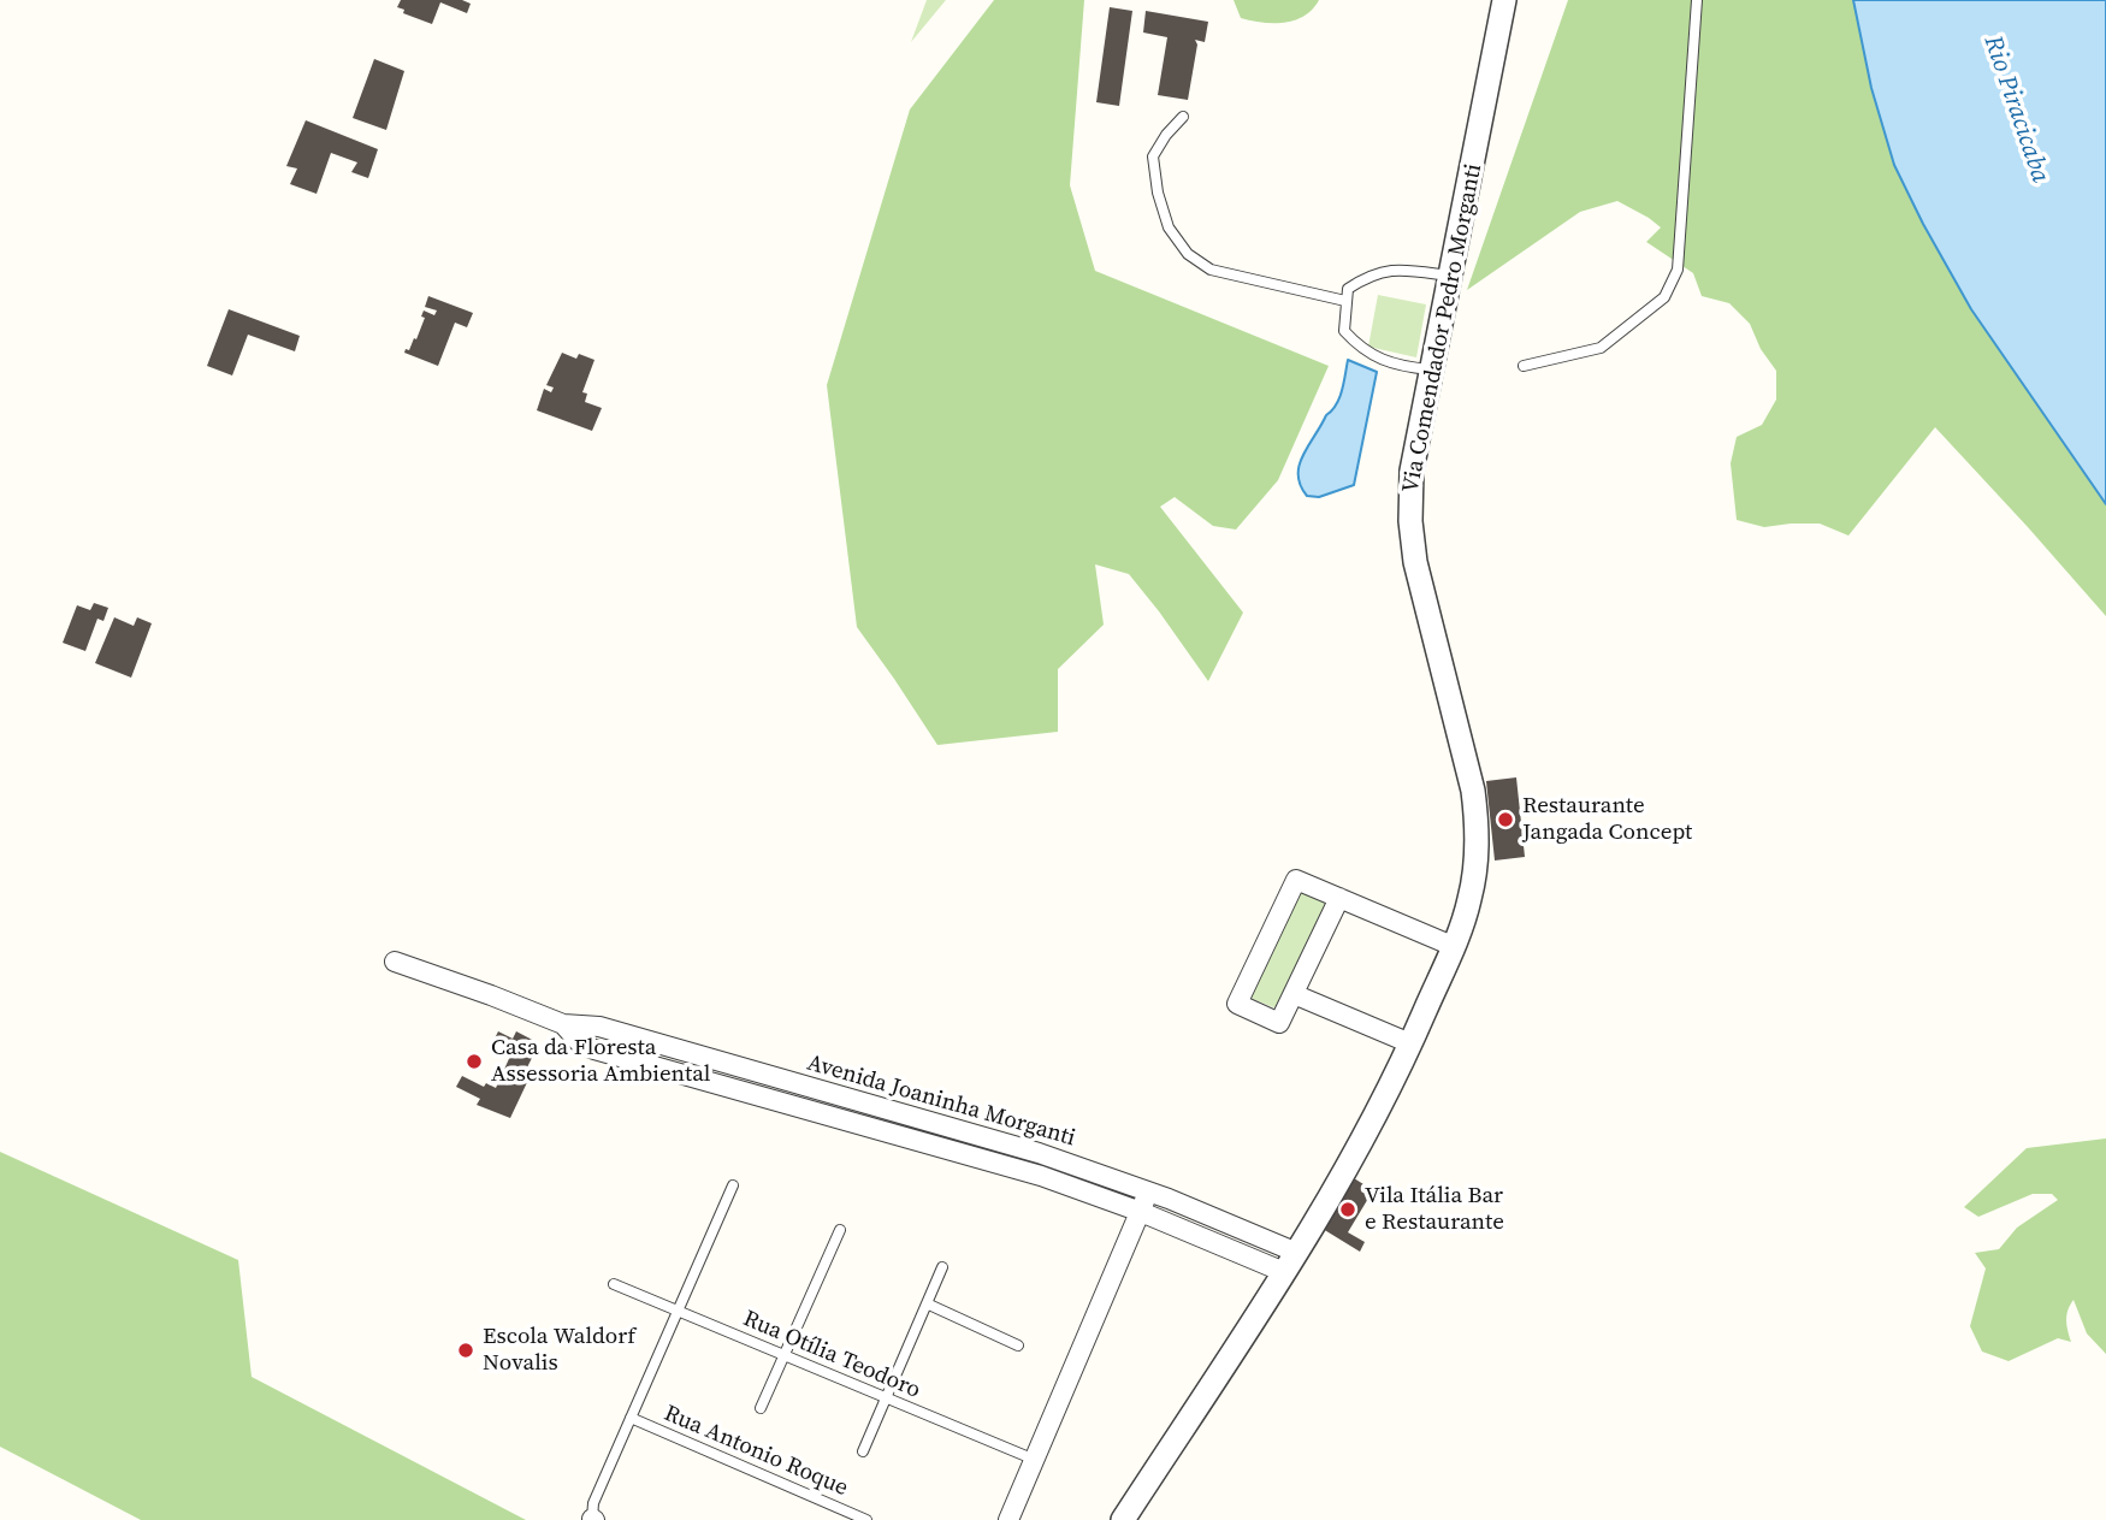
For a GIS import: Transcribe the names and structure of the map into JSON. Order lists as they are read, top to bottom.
{
  "streets": {
    "street": ["Via Comendador Pedro Morganti", "Avenida Joaninha Morganti"],
    "lane": ["Rua Otília Teodoro", "Rua Antonio Roque"]
  },
  "crossings": [
    ["Via Comendador Pedro Morganti", "Avenida Joaninha Morganti"]
  ],
  "water": ["Rio Piracicaba"],
  "places": [
    "Restaurante Jangada Concept",
    "Casa da Floresta Assessoria Ambiental",
    "Vila Itália Bar e Restaurante",
    "Escola Waldorf Novalis"
  ]
}
